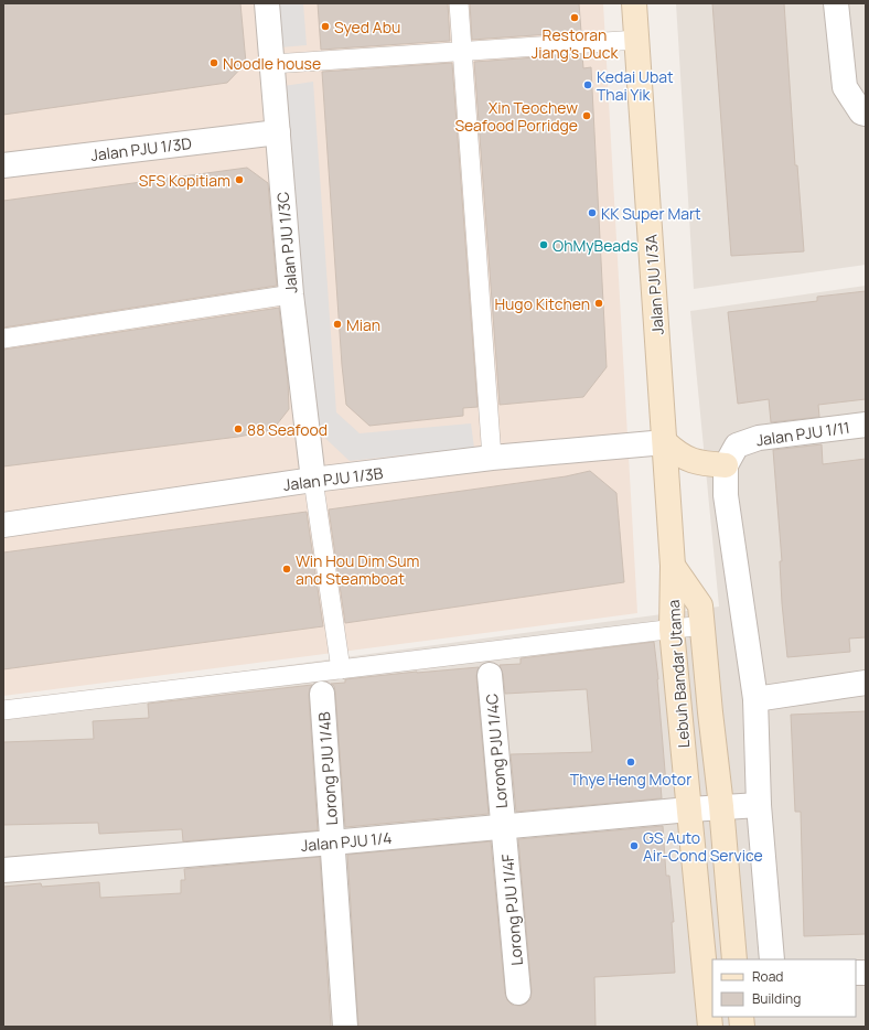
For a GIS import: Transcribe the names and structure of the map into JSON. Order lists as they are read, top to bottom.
{
  "streets": {
    "main road": ["Jalan PJU 1/3A", "Lebuh Bandar Utama"],
    "street": [
      "Jalan PJU 1/3D",
      "Jalan PJU 1/3C",
      "Jalan PJU 1/11",
      "Jalan PJU 1/3B",
      "Lorong PJU 1/4C",
      "Lorong PJU 1/4B",
      "Jalan PJU 1/4",
      "Lorong PJU 1/4F"
    ]
  },
  "crossings": [
    ["Jalan PJU 1/3D", "Jalan PJU 1/3C"],
    ["Jalan PJU 1/3C", "Jalan PJU 1/3B"],
    ["Jalan PJU 1/3A", "Jalan PJU 1/3B"],
    ["Jalan PJU 1/3A", "Lebuh Bandar Utama"],
    ["Lebuh Bandar Utama", "Jalan PJU 1/4"],
    ["Lorong PJU 1/4C", "Jalan PJU 1/4"],
    ["Lorong PJU 1/4C", "Lorong PJU 1/4F"],
    ["Lorong PJU 1/4B", "Jalan PJU 1/4"],
    ["Jalan PJU 1/4", "Lorong PJU 1/4F"]
  ],
  "places": [
    "Restoran Jiang's Duck",
    "Syed Abu",
    "Noodle house",
    "Kedai Ubat Thai Yik",
    "Xin Teochew Seafood Porridge",
    "SFS Kopitiam",
    "KK Super Mart",
    "OhMyBeads",
    "Hugo Kitchen",
    "Mian",
    "88 Seafood",
    "Win Hou Dim Sum and Steamboat",
    "Thye Heng Motor",
    "GS Auto Air-Cond Service"
  ],
  "legend": ["Road", "Building"]
}
